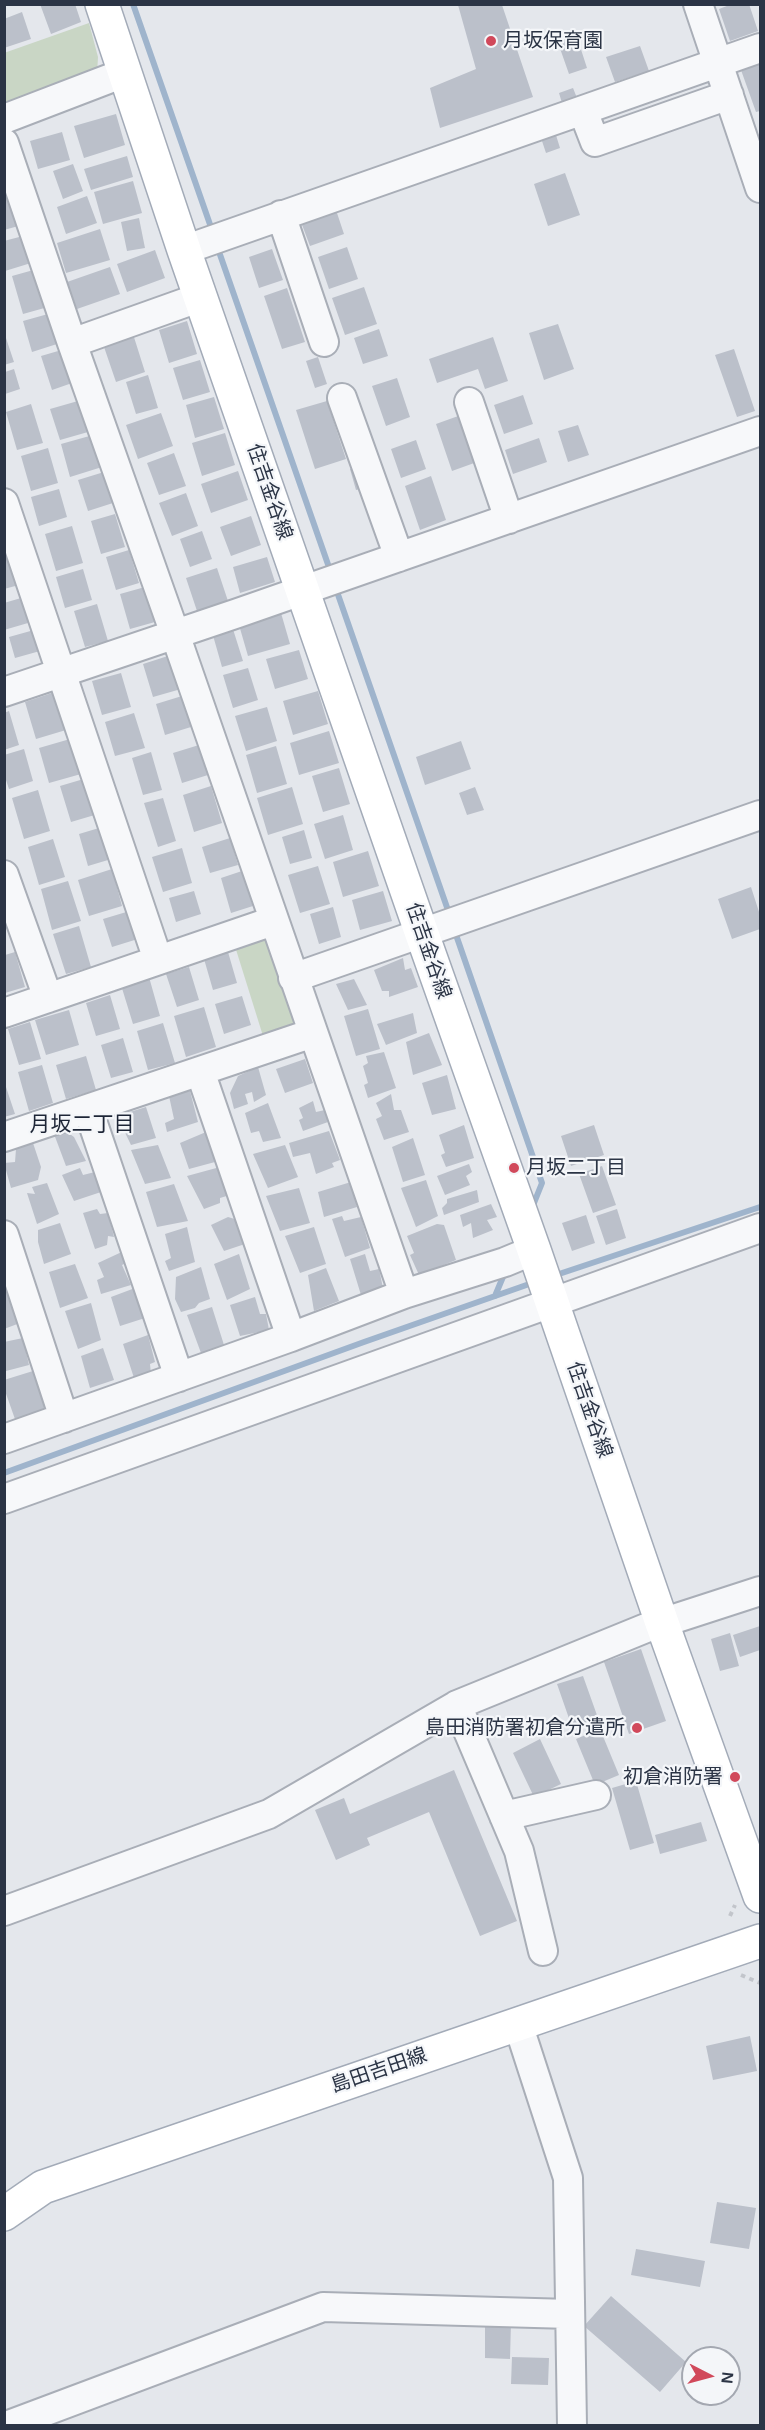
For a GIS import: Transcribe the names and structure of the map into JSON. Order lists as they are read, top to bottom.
{
  "streets": {
    "main road": ["住吉金谷線", "島田吉田線"]
  },
  "districts": ["月坂二丁目"],
  "places": [
    "月坂保育園",
    "月坂二丁目",
    "島田消防署初倉分遣所",
    "初倉消防署"
  ],
  "north": "right"
}
